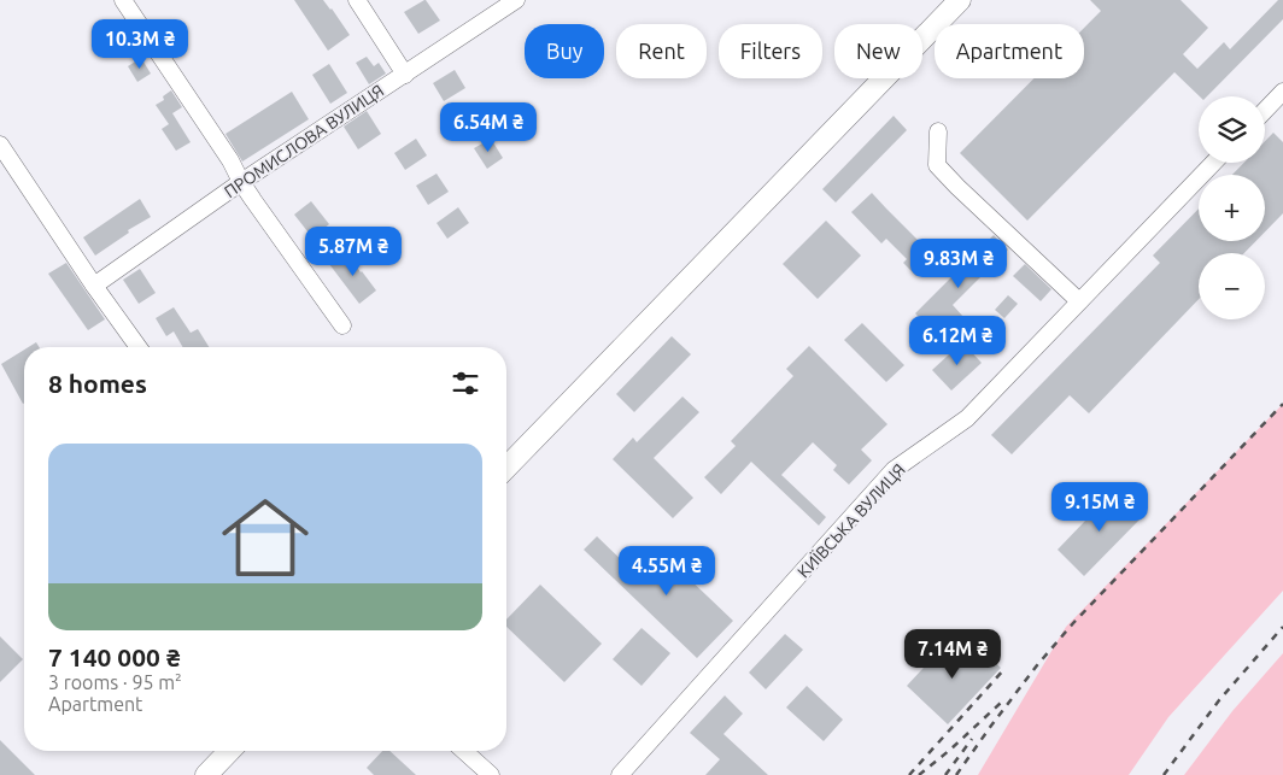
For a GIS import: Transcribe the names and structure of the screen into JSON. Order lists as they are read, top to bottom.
{
  "streets": {
    "street": ["ПРОМИСЛОВА ВУЛИЦЯ", "КИЇВСЬКА ВУЛИЦЯ"]
  },
  "page": {
    "price": [
      "10.3M ₴",
      "6.54M ₴",
      "5.87M ₴",
      "9.83M ₴",
      "6.12M ₴",
      "9.15M ₴",
      "4.55M ₴",
      "7.14M ₴"
    ],
    "chip": [
      "Buy",
      "Rent",
      "Filters",
      "New",
      "Apartment"
    ],
    "map_buttons": ["+", "−"],
    "heading": "8 homes",
    "list": [
      {
        "name": "7 140 000 ₴",
        "note": "3 rooms · 95 m² · Apartment"
      }
    ]
  }
}
